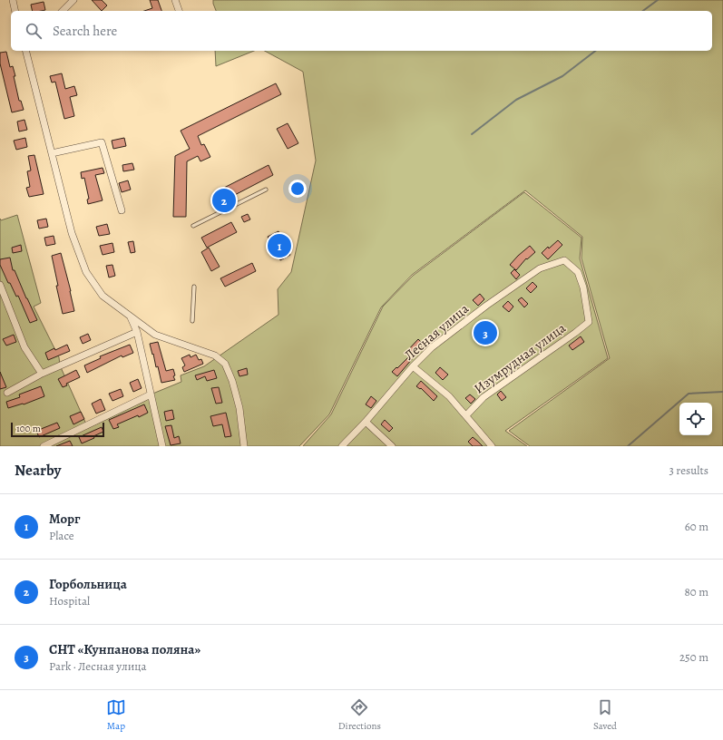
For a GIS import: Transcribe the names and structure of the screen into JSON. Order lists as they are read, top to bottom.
{
  "streets": {
    "street": ["Лесная улица", "Изумрудная улица"]
  },
  "crossings": [
    ["Лесная улица", "Изумрудная улица"]
  ],
  "scale_bar": "100 m",
  "page": {
    "search": "Search here",
    "pins": ["2", "1", "3"],
    "scale": "100 m",
    "heading": ["Nearby", "3 results"],
    "list": [
      {
        "mark": "1",
        "name": "Морг",
        "note": "Place",
        "value": "60 m"
      },
      {
        "mark": "2",
        "name": "Горбольница",
        "note": "Hospital",
        "value": "80 m"
      },
      {
        "mark": "3",
        "name": "СНТ «Кунпанова поляна»",
        "note": "Park · Лесная улица",
        "value": "250 m"
      }
    ],
    "nav": ["Map", "Directions", "Saved"]
  }
}
